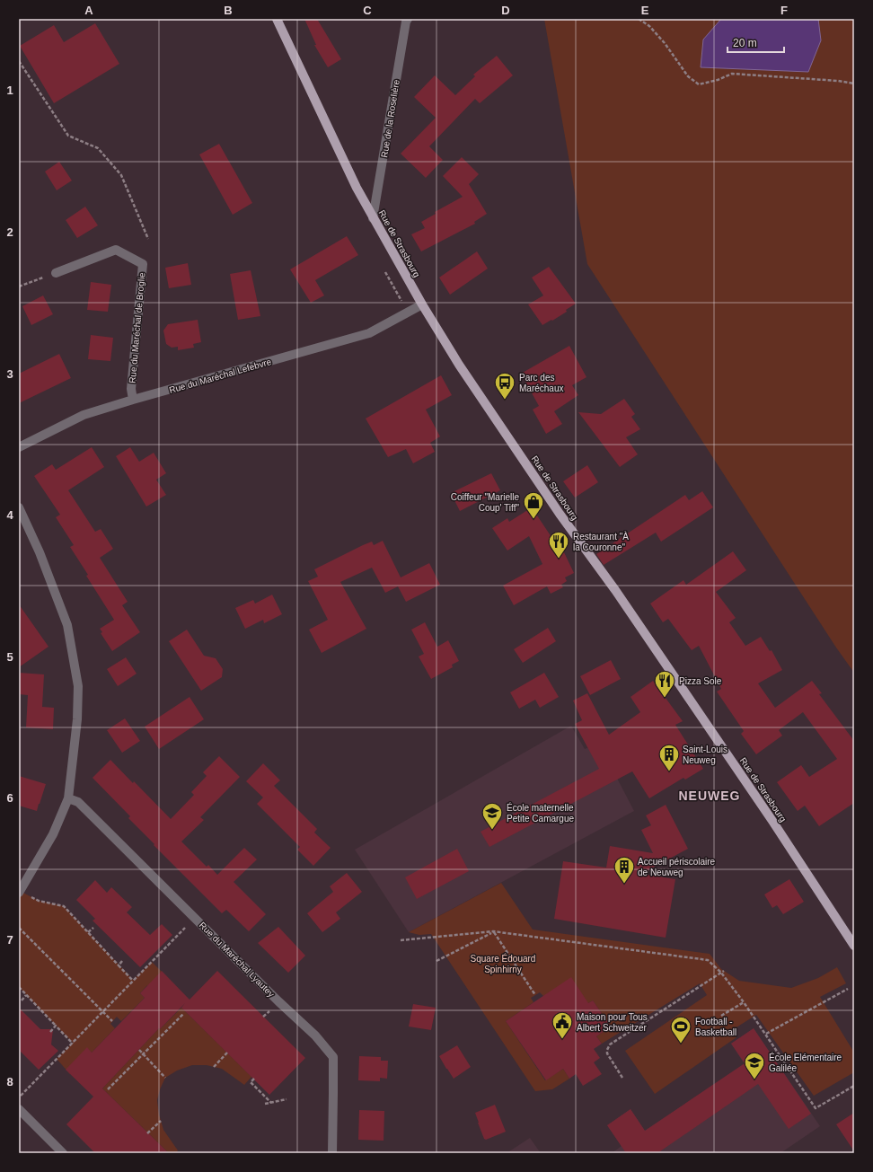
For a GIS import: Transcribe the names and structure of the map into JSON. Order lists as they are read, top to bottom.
{
  "streets": {
    "main road": ["Rue de Strasbourg"],
    "street": [
      "Rue de la Roselière",
      "Rue du Maréchal de Broglie",
      "Rue du Maréchal Lefebvre",
      "Rue du Maréchal Lyautey"
    ]
  },
  "crossings": [
    ["Rue de la Roselière", "Rue de Strasbourg"],
    ["Rue de Strasbourg", "Rue du Maréchal Lefebvre"],
    ["Rue du Maréchal de Broglie", "Rue du Maréchal Lefebvre"]
  ],
  "districts": ["NEUWEG"],
  "parks": ["Square Édouard Spinhirny"],
  "places": {
    "bus stop": ["Parc des Maréchaux"],
    "shop": ["Coiffeur \"Marielle Coup' Tiff\""],
    "restaurant": ["Restaurant \"À la Couronne\"", "Pizza Sole"],
    "building": ["Saint-Louis Neuweg", "Accueil périscolaire de Neuweg"],
    "school or university": ["École maternelle Petite Camargue", "École Elémentaire Galilée"],
    "public building": ["Maison pour Tous Albert Schweitzer"],
    "sports": ["Football - Basketball"]
  },
  "scale_bar": "20 m",
  "grid": {
    "columns": [
      "A",
      "B",
      "C",
      "D",
      "E",
      "F"
    ],
    "rows": [
      "1",
      "2",
      "3",
      "4",
      "5",
      "6",
      "7",
      "8"
    ]
  }
}
